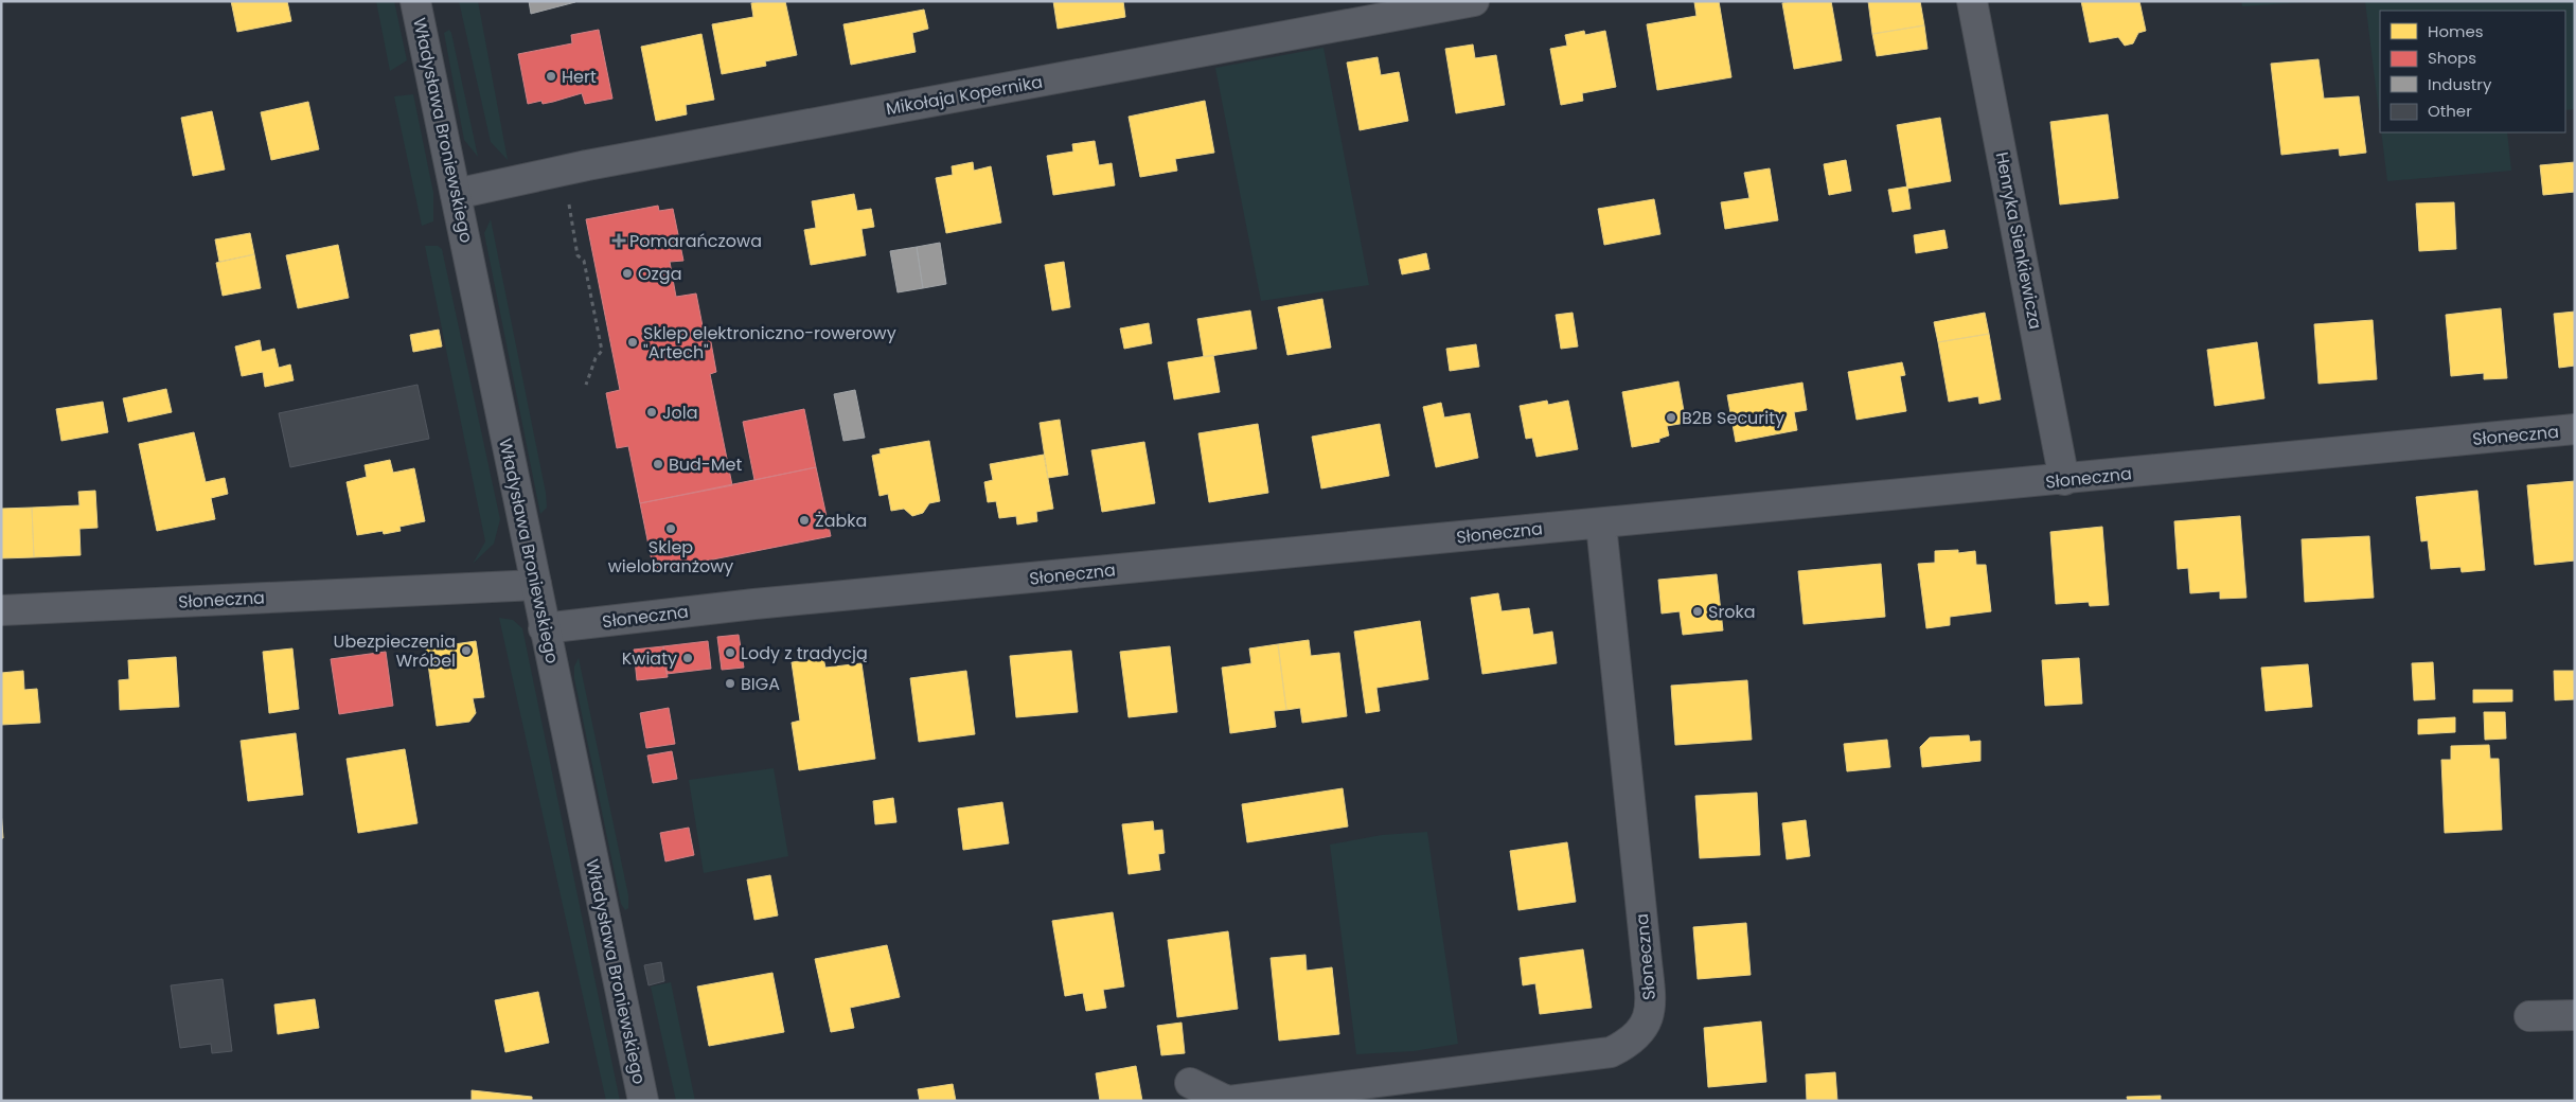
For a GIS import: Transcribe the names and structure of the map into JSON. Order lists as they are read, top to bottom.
{
  "streets": {
    "street": [
      "Mikołaja Kopernika",
      "Władysława Broniewskiego",
      "Henryka Sienkiewicza",
      "Słoneczna"
    ]
  },
  "crossings": [
    ["Mikołaja Kopernika", "Władysława Broniewskiego"],
    ["Władysława Broniewskiego", "Słoneczna"],
    ["Henryka Sienkiewicza", "Słoneczna"]
  ],
  "places": {
    "other": [
      "Hert",
      "Ozga",
      "Sklep elektroniczno-rowerowy \"Artech\"",
      "Jola",
      "B2B Security",
      "Bud-Met",
      "Żabka",
      "Sklep wielobranżowy",
      "Sroka",
      "Ubezpieczenia Wróbel",
      "Lody z tradycją",
      "Kwiaty",
      "BIGA"
    ],
    "health": ["Pomarańczowa"]
  },
  "legend": [
    "Homes",
    "Shops",
    "Industry",
    "Other"
  ]
}
